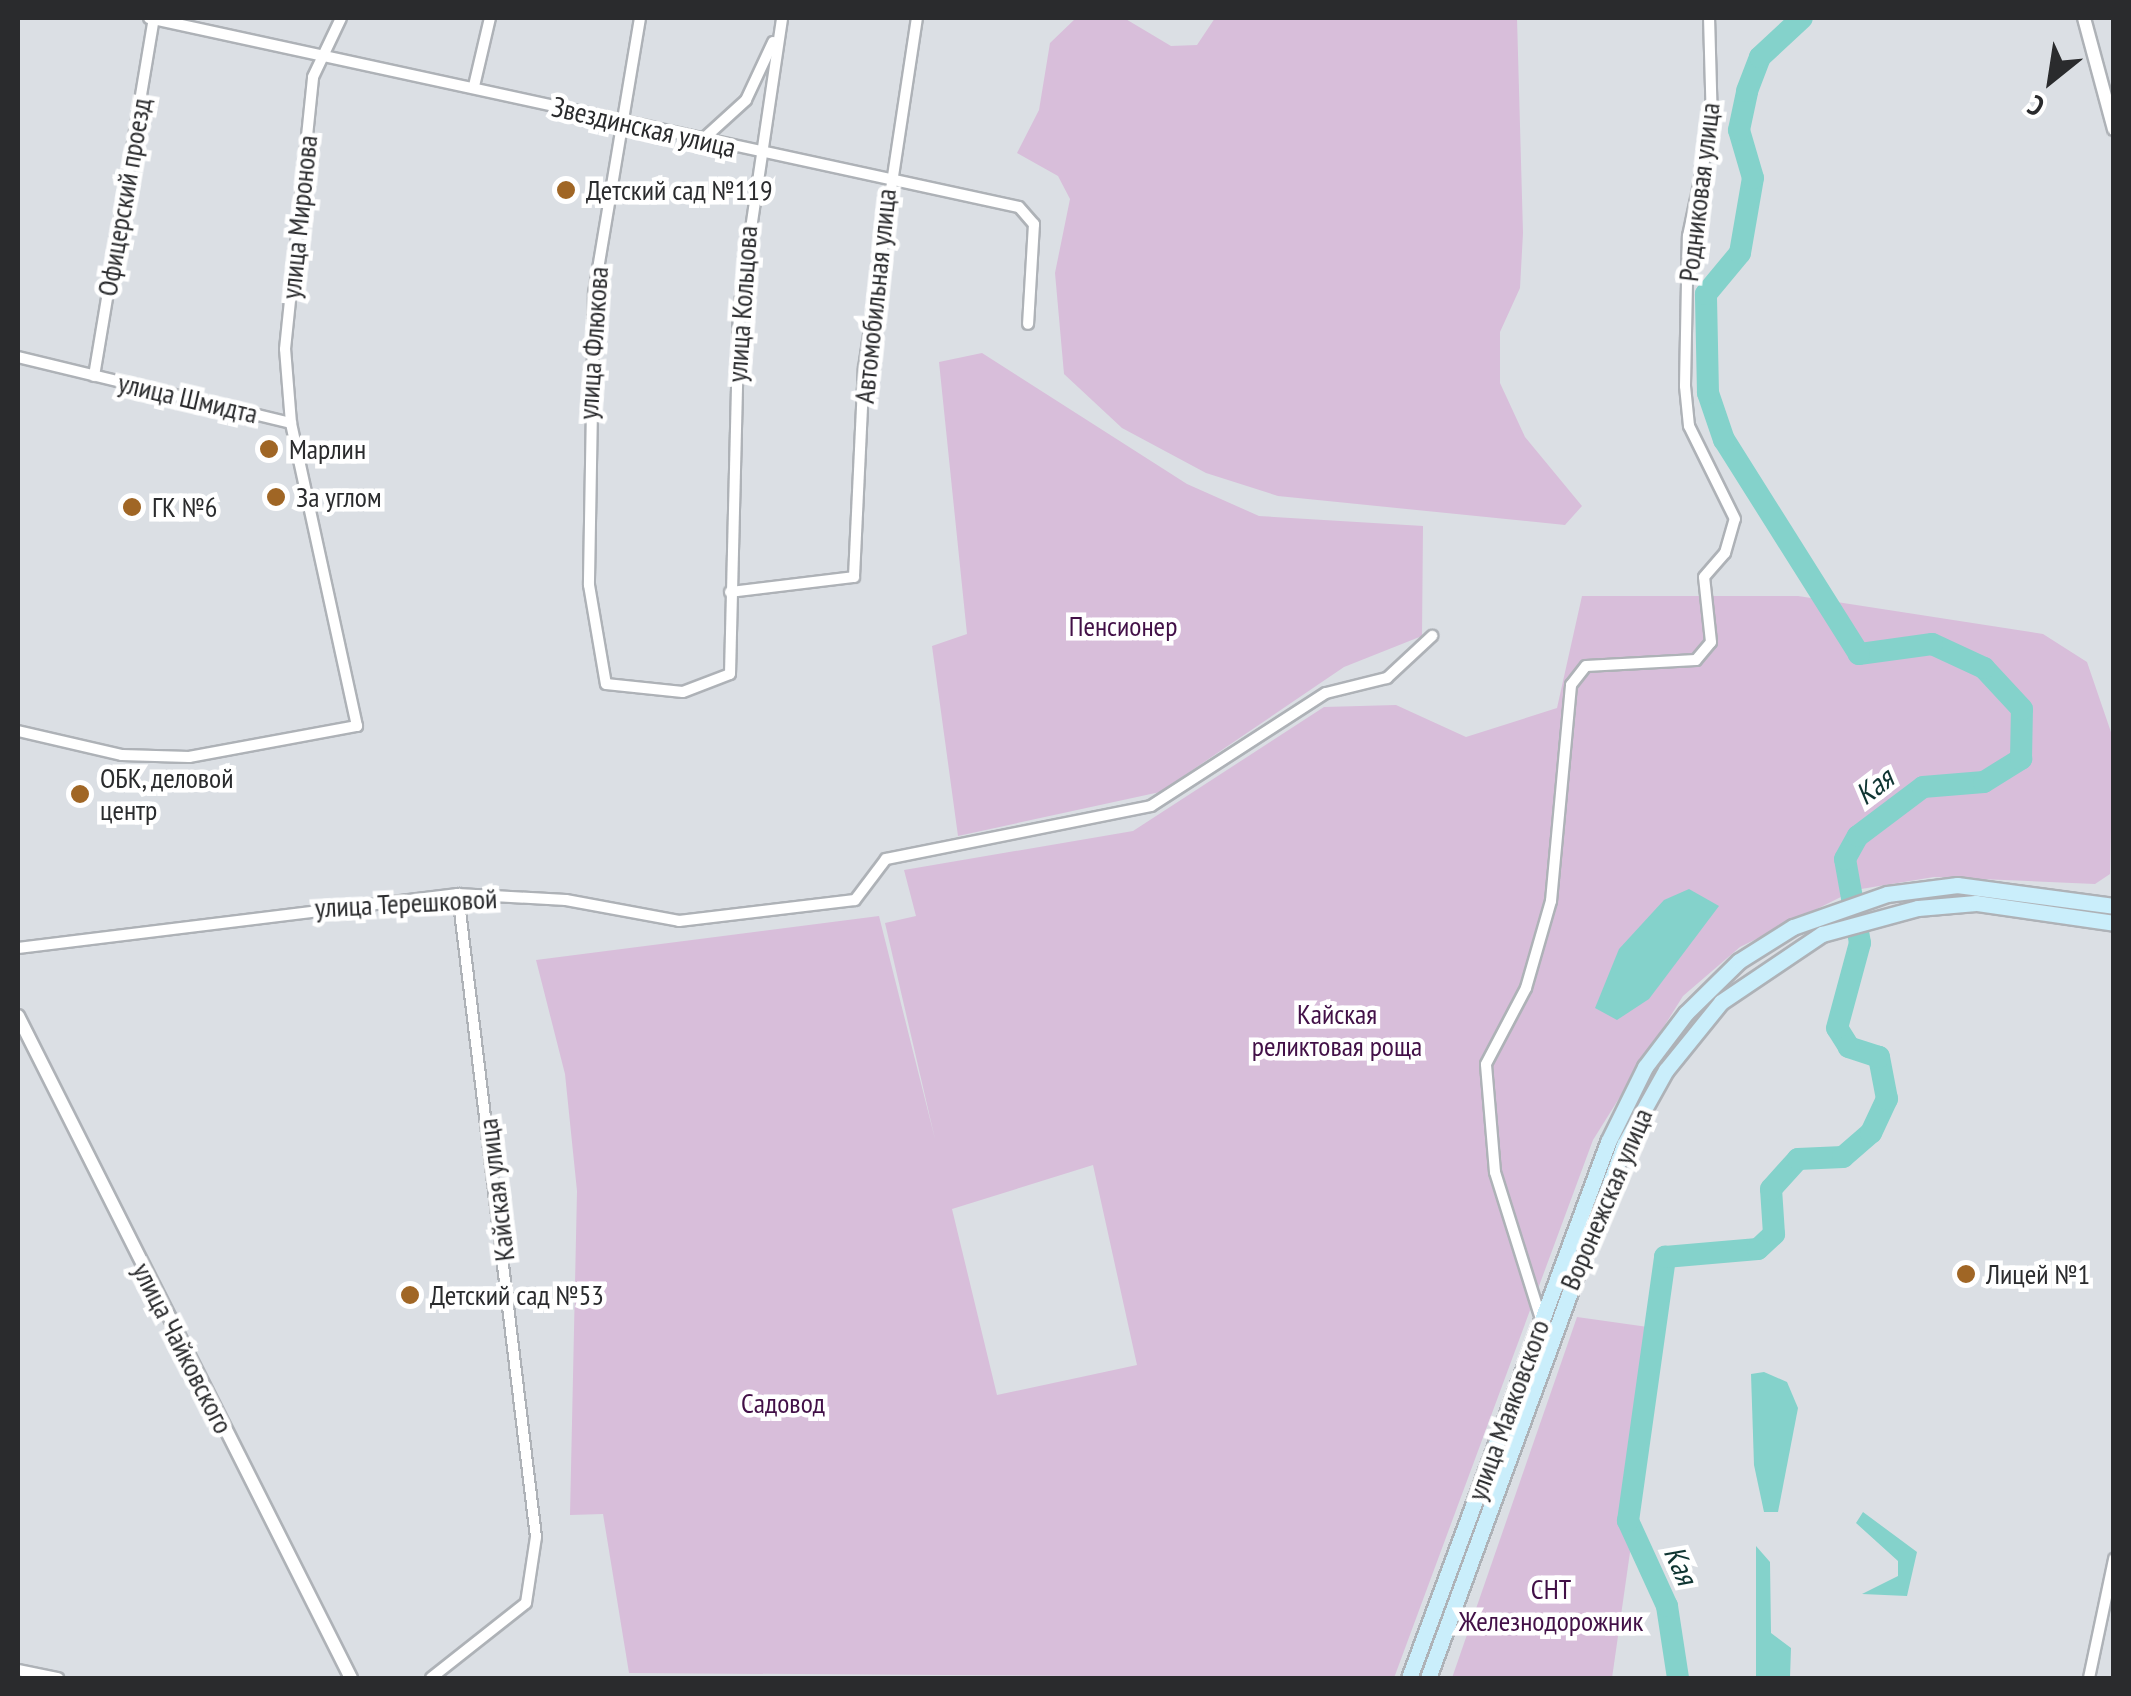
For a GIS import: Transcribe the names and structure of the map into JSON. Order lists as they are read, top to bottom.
{
  "streets": {
    "main road": ["Воронежская улица", "улица Маяковского"],
    "street": [
      "Звездинская улица",
      "Родниковая улица",
      "Офицерский проезд",
      "улица Миронова",
      "Автомобильная улица",
      "улица Кольцова",
      "улица Флюкова",
      "улица Шмидта",
      "улица Терешковой",
      "Кайская улица",
      "улица Чайковского"
    ]
  },
  "crossings": [
    ["Звездинская улица", "Офицерский проезд"],
    ["Звездинская улица", "улица Миронова"],
    ["Звездинская улица", "Автомобильная улица"],
    ["Звездинская улица", "улица Кольцова"],
    ["Звездинская улица", "улица Флюкова"],
    ["Родниковая улица", "улица Маяковского"],
    ["Офицерский проезд", "улица Шмидта"],
    ["улица Миронова", "улица Шмидта"],
    ["Автомобильная улица", "улица Кольцова"],
    ["улица Кольцова", "улица Флюкова"],
    ["улица Терешковой", "Кайская улица"],
    ["Воронежская улица", "улица Маяковского"]
  ],
  "water": ["Кая"],
  "parks": [
    "Пенсионер",
    "Кайская реликтовая роща",
    "Садовод",
    "СНТ Железнодорожник"
  ],
  "places": [
    "Детский сад №119",
    "Марлин",
    "За углом",
    "ГК №6",
    "ОБК, деловой центр",
    "Лицей №1",
    "Детский сад №53"
  ],
  "north": "bottom left"
}
